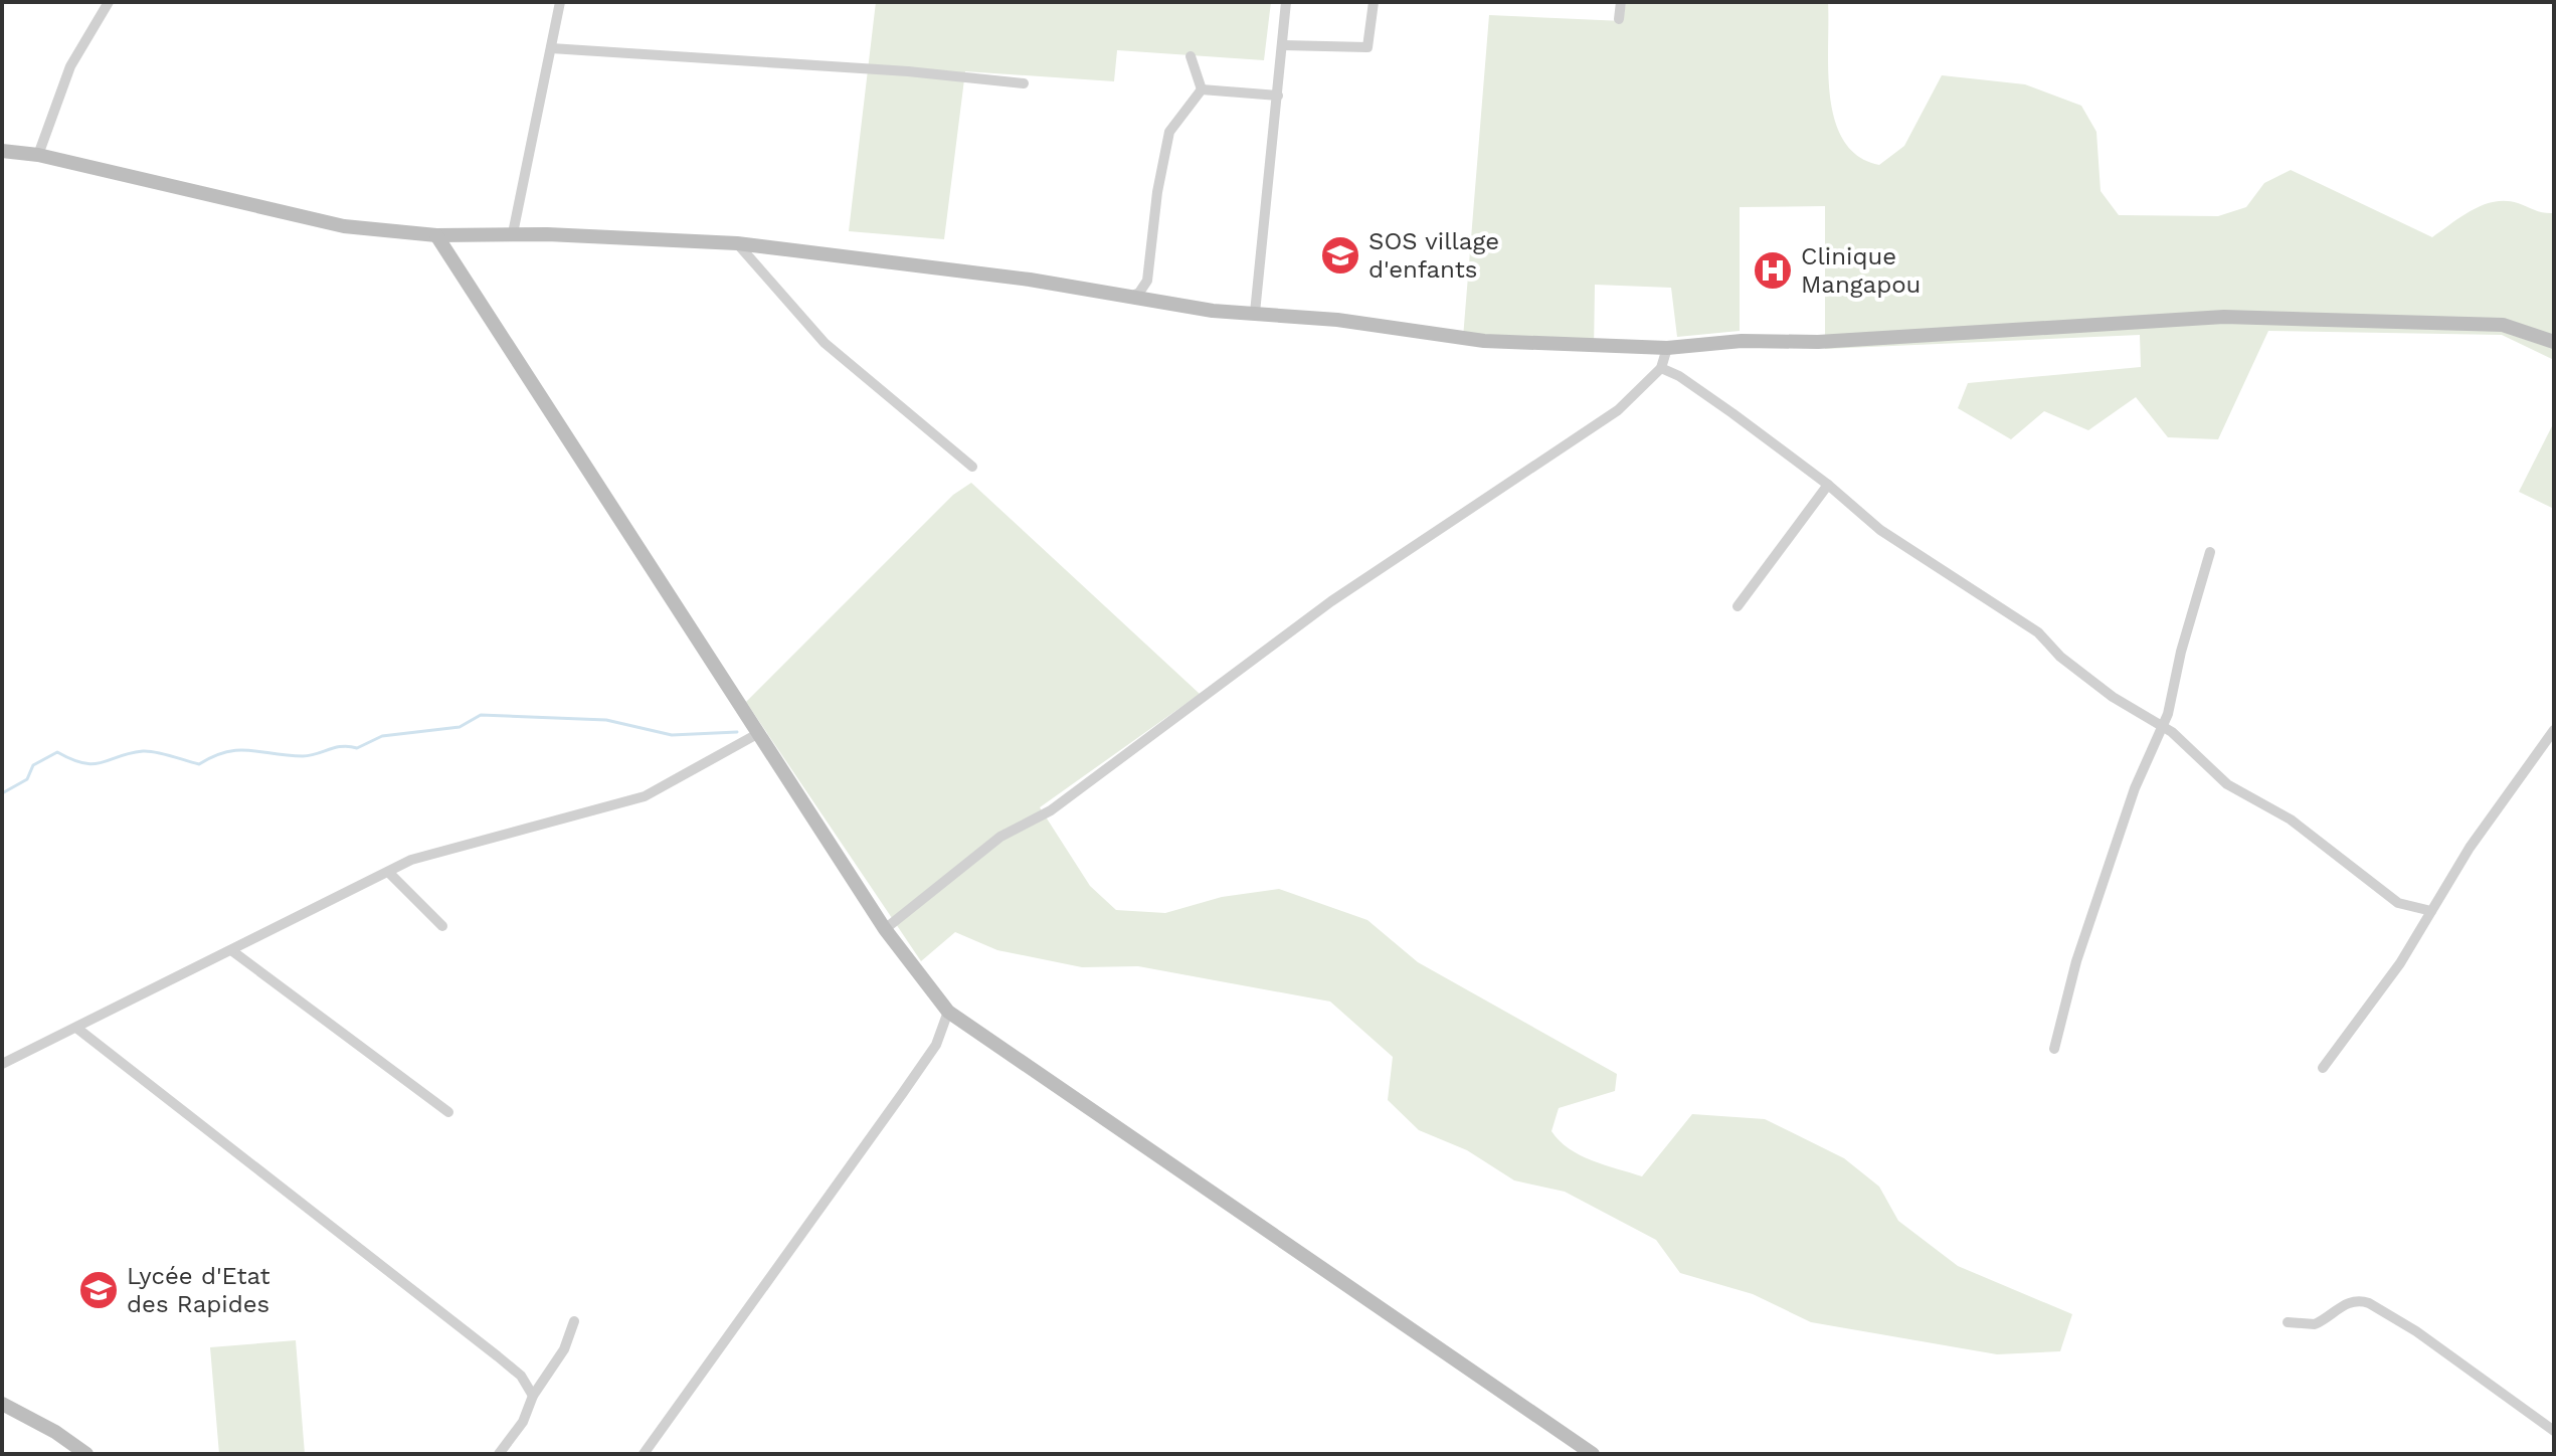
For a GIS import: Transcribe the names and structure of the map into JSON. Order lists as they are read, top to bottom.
{
  "places": {
    "school or university": ["SOS village d'enfants", "Lycée d'Etat des Rapides"],
    "hospital": ["Clinique Mangapou"]
  }
}
